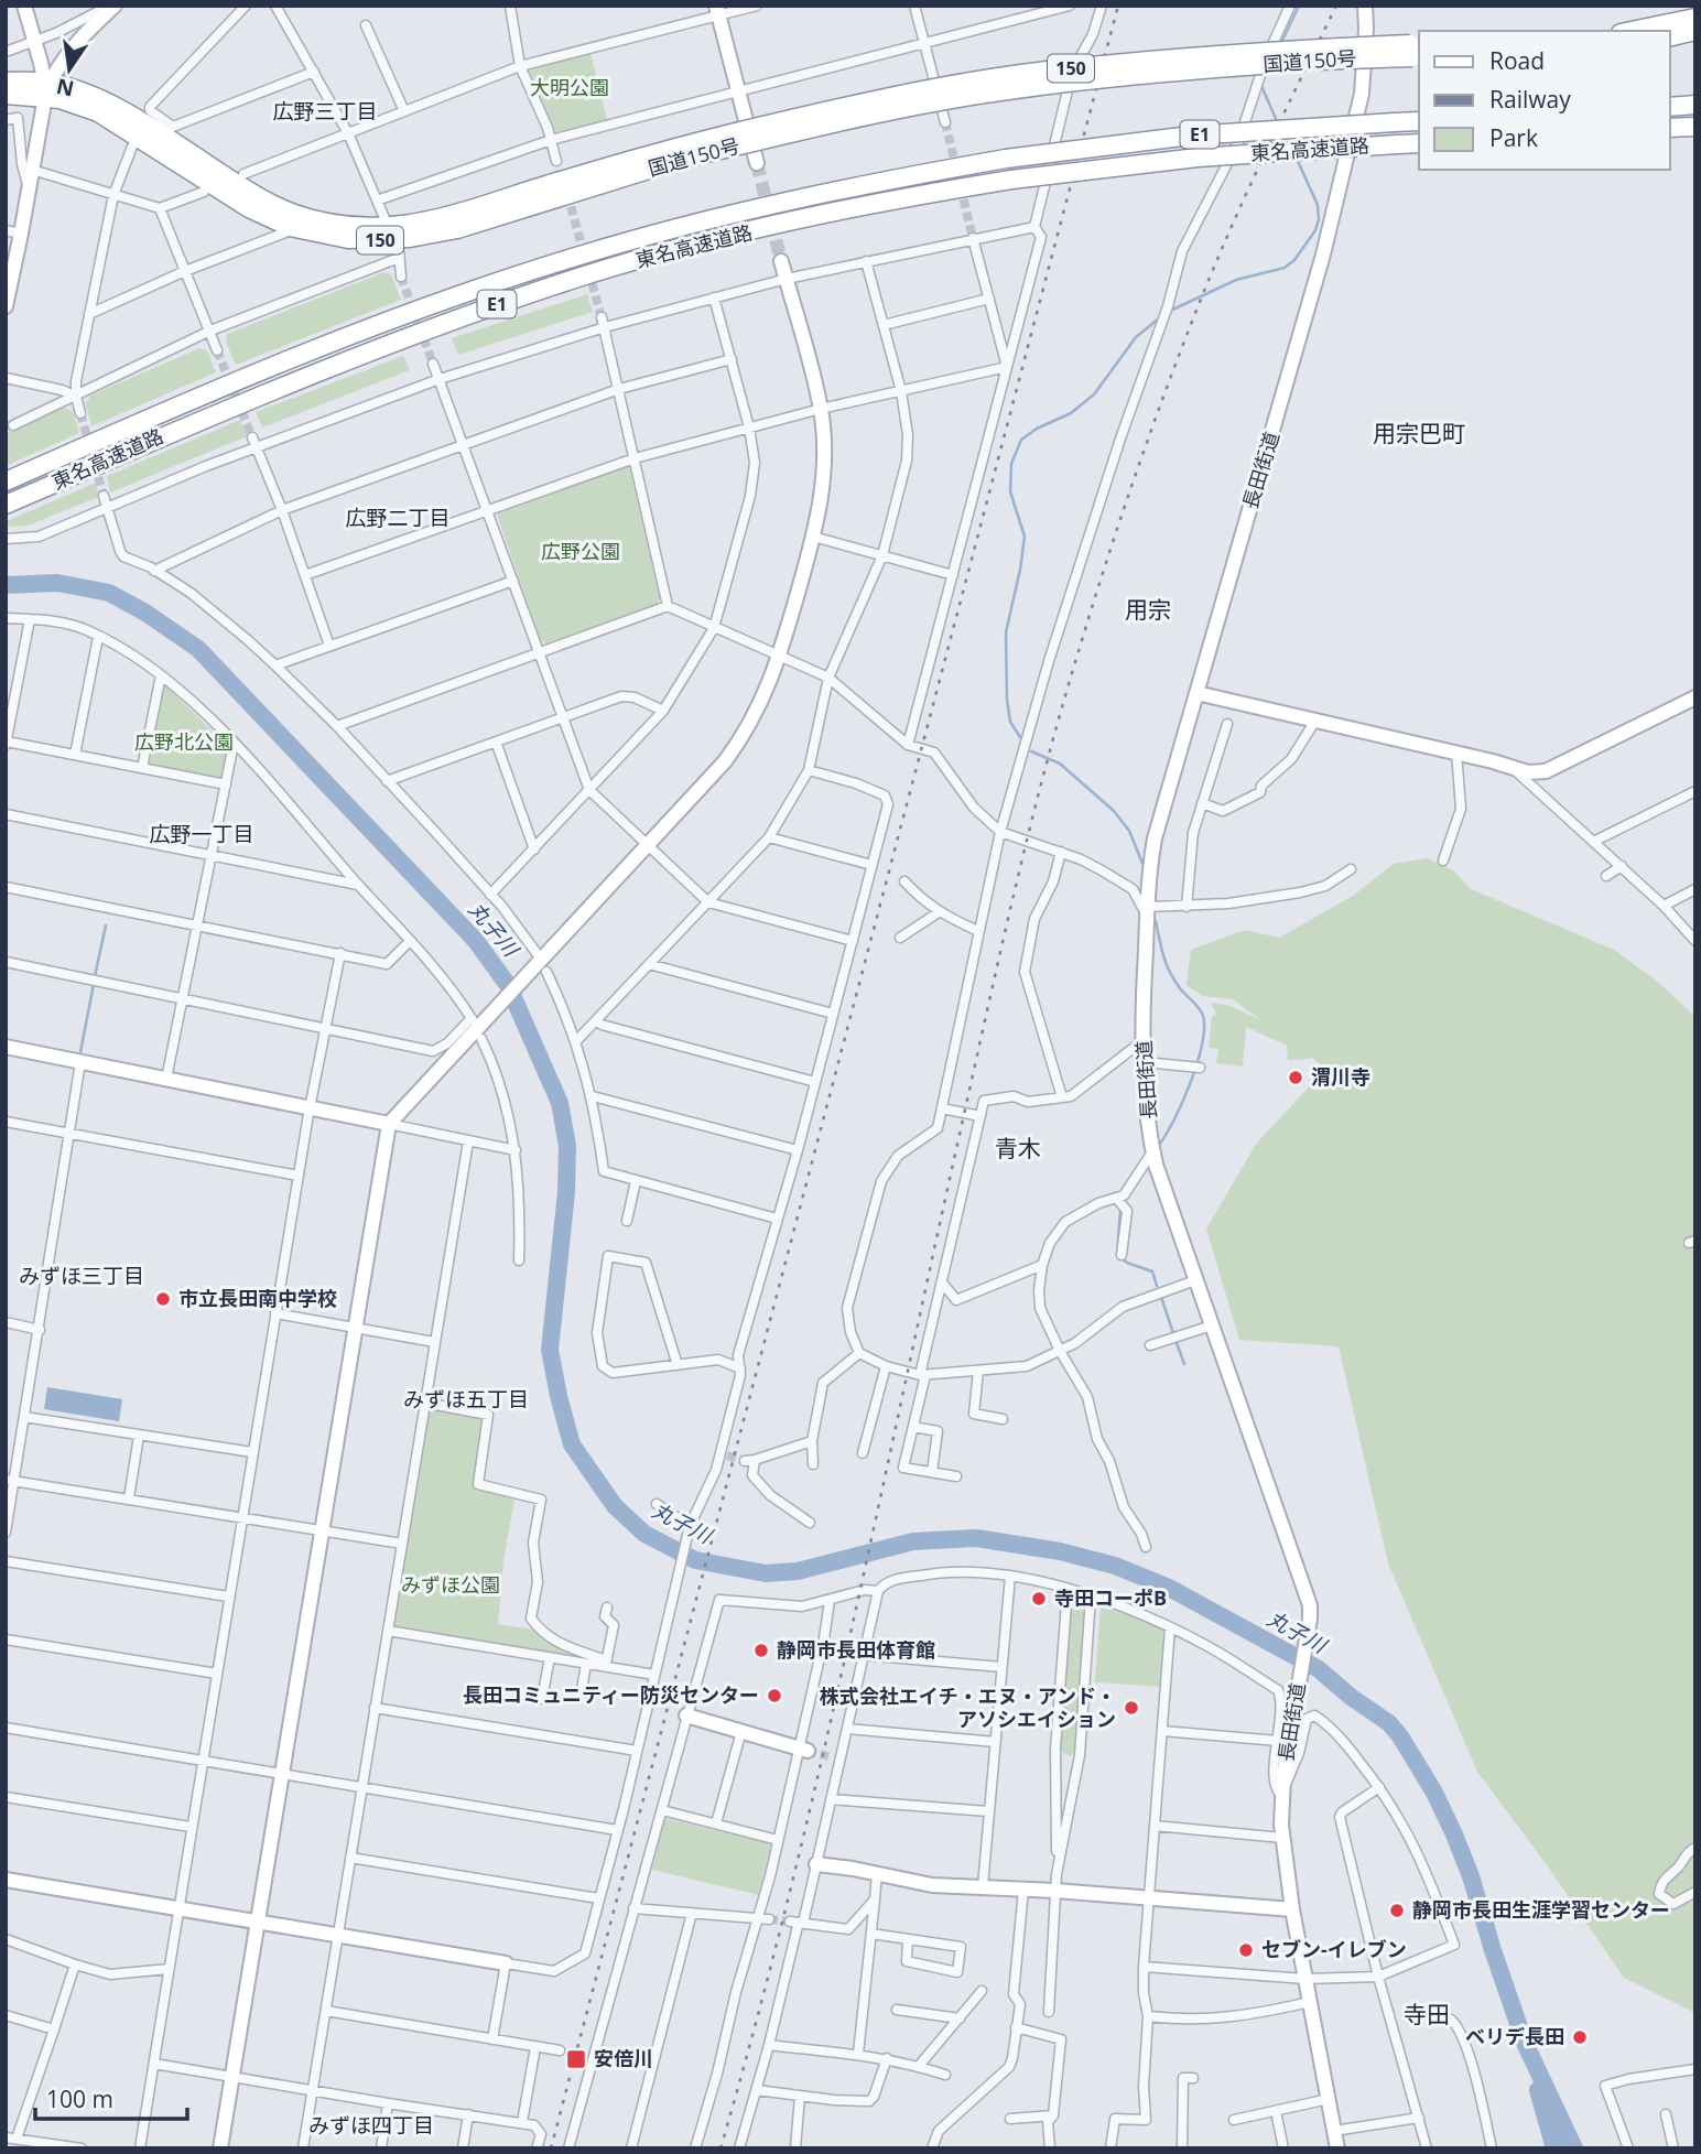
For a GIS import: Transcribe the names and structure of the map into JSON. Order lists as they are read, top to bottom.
{
  "streets": {
    "highway": [
      "国道150号",
      "150",
      "E1",
      "東名高速道路"
    ],
    "street": ["長田街道"]
  },
  "districts": [
    "広野三丁目",
    "用宗巴町",
    "広野二丁目",
    "用宗",
    "広野一丁目",
    "青木",
    "みずほ三丁目",
    "みずほ五丁目",
    "寺田",
    "みずほ四丁目"
  ],
  "water": ["丸子川"],
  "parks": [
    "大明公園",
    "広野公園",
    "広野北公園",
    "みずほ公園"
  ],
  "places": {
    "other": [
      "渭川寺",
      "市立長田南中学校",
      "寺田コーポB",
      "静岡市長田体育館",
      "長田コミュニティー防災センター",
      "株式会社エイチ・エヌ・アンド・ アソシエイション",
      "静岡市長田生涯学習センター",
      "セブン-イレブン",
      "ベリデ長田"
    ],
    "transit": ["安倍川"]
  },
  "legend": ["Road", "Railway", "Park"],
  "scale_bar": "100 m",
  "north": "bottom"
}
